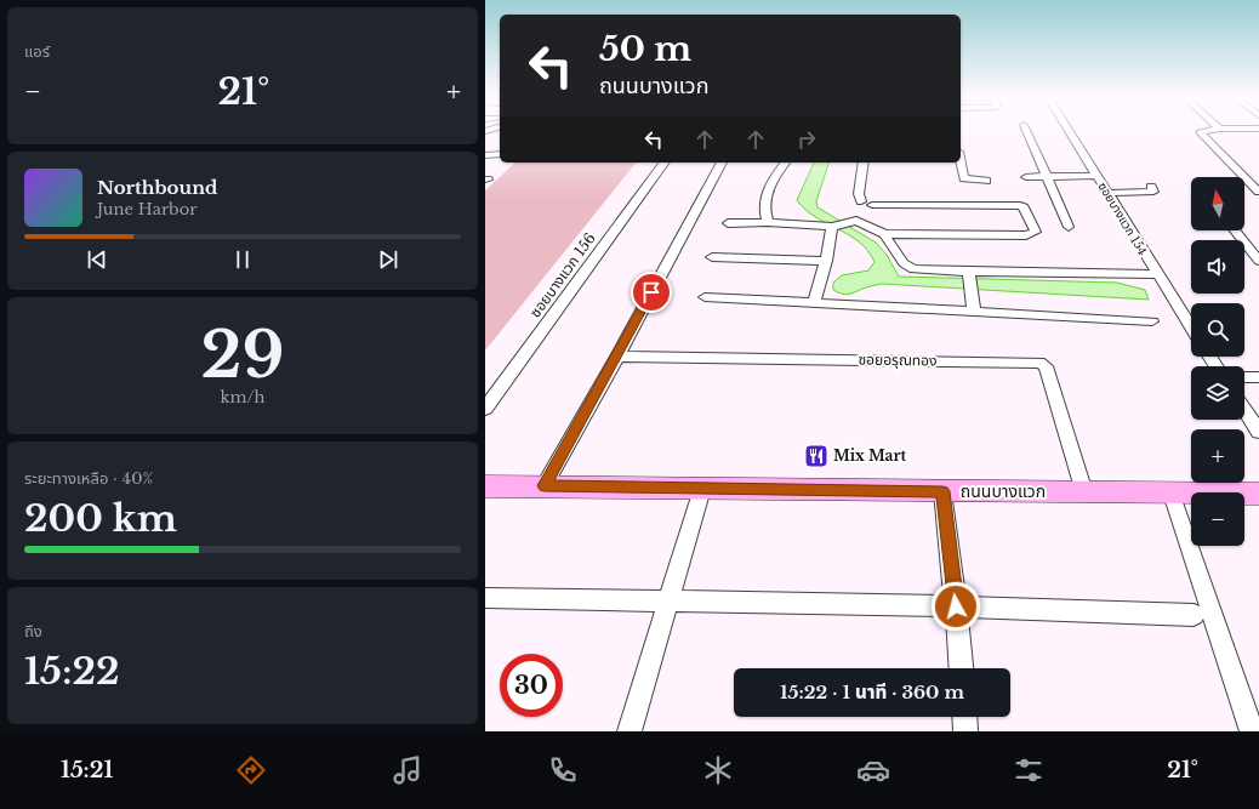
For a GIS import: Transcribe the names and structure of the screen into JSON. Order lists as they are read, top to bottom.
{
  "streets": {
    "main road": ["ถนนบางแวก"],
    "street": ["ซอยบางแวก 154", "ซอยบางแวก 156", "ซอยอรุณทอง"]
  },
  "crossings": [
    ["ซอยอรุณทอง", "ถนนบางแวก"]
  ],
  "places": {
    "restaurant": ["Mix Mart"]
  },
  "north": "top",
  "page": {
    "tile": [
      "แอร์",
      ["29", "km/h"],
      ["ระยะทางเหลือ · 40%", "200 km"],
      ["ถึง", "15:22"]
    ],
    "turn": ["50 m", "ถนนบางแวก"],
    "heat": ["−", "21°", "+"],
    "song": ["Northbound", "June Harbor"],
    "map_buttons": ["+", "−"],
    "limit": "30",
    "trip": "15:22 · 1 นาที · 360 m",
    "tabs": ["15:21", "21°"]
  }
}
